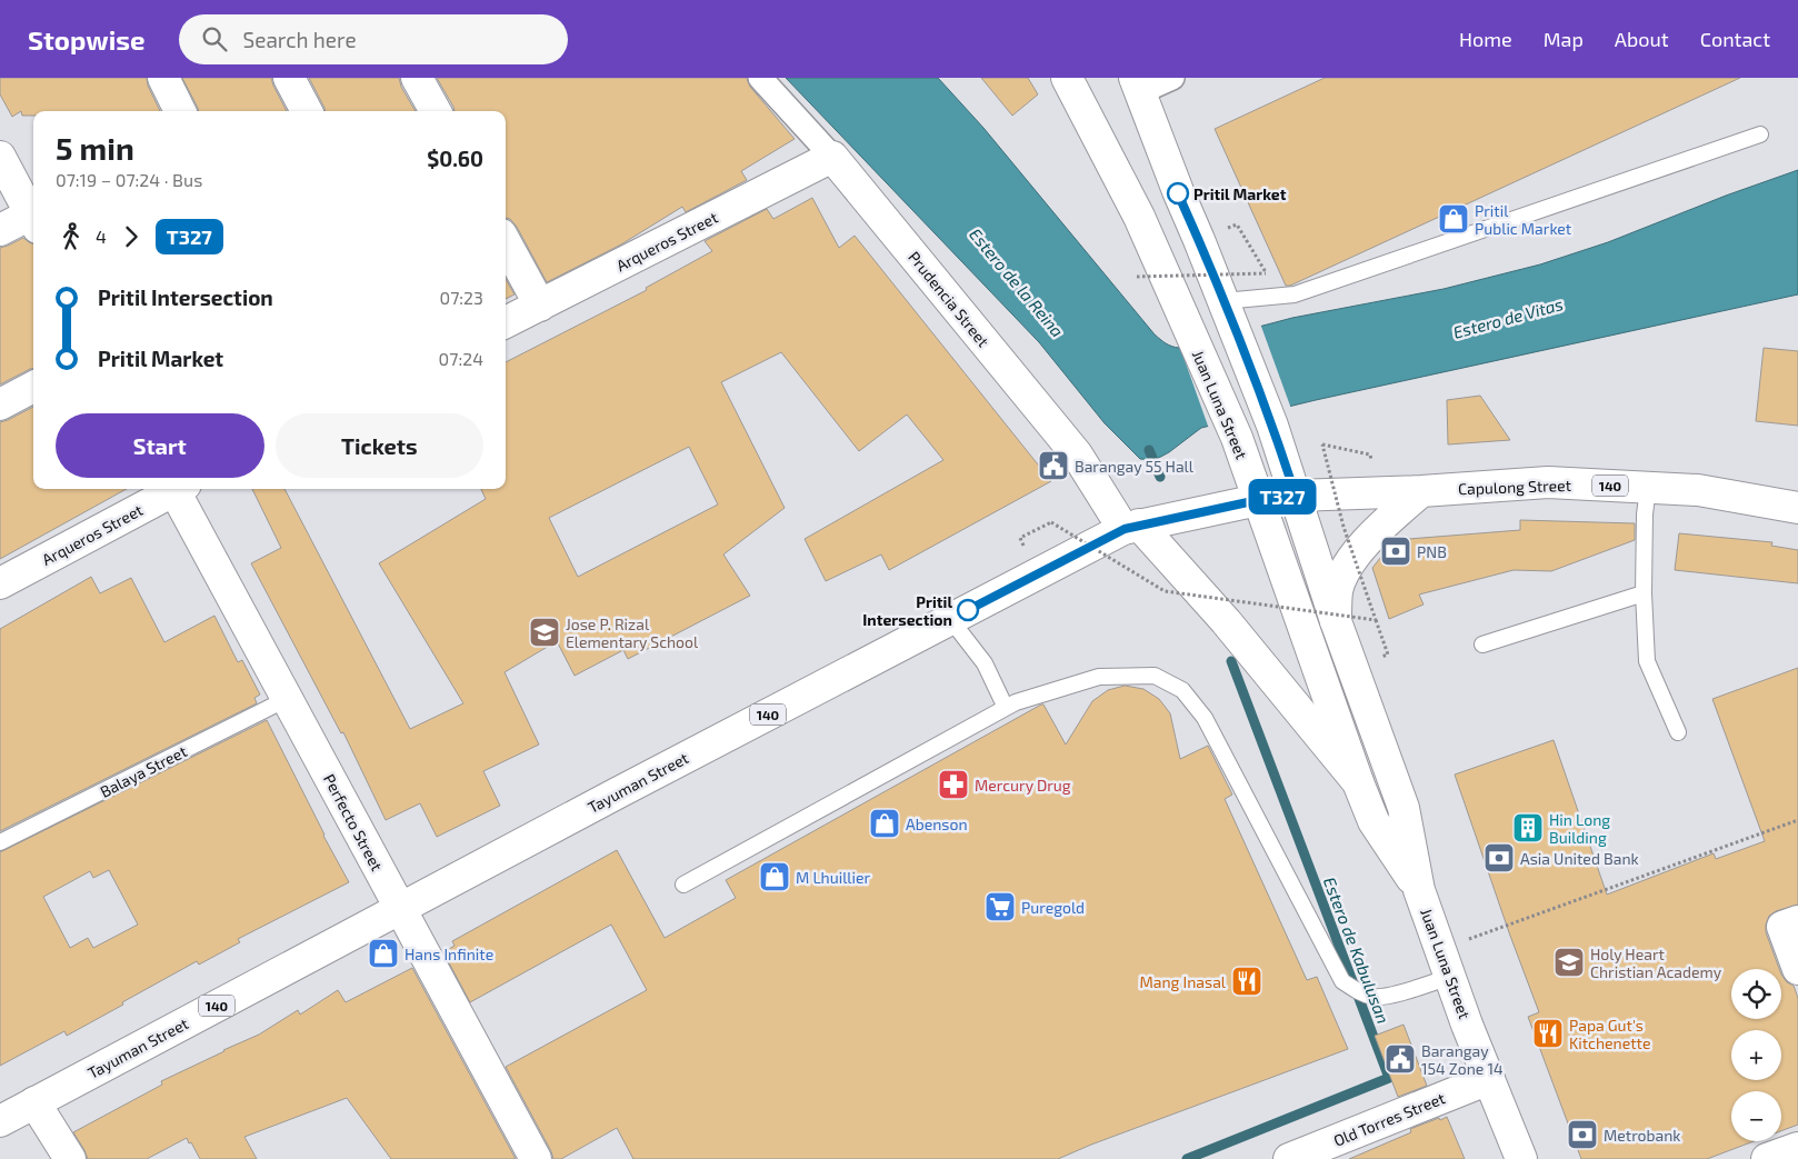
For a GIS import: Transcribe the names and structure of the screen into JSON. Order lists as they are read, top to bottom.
{
  "streets": {
    "main road": [
      "Arqueros Street",
      "Prudencia Street",
      "Juan Luna Street",
      "140",
      "Capulong Street",
      "Tayuman Street",
      "Perfecto Street",
      "Old Torres Street"
    ],
    "lane": ["Balaya Street"]
  },
  "crossings": [
    ["Arqueros Street", "Prudencia Street"],
    ["Prudencia Street", "Juan Luna Street"],
    ["Prudencia Street", "Tayuman Street"],
    ["Juan Luna Street", "Capulong Street"],
    ["Juan Luna Street", "Tayuman Street"],
    ["Juan Luna Street", "Old Torres Street"],
    ["Capulong Street", "Tayuman Street"],
    ["Balaya Street", "Perfecto Street"],
    ["Tayuman Street", "Perfecto Street"]
  ],
  "water": ["Estero de la Reina", "Estero de Vitas", "Estero de Kabulusan"],
  "places": {
    "other": ["Pritil Market", "Pritil Intersection"],
    "shop": [
      "Pritil Public Market",
      "Abenson",
      "M Lhuillier",
      "Hans Infinite"
    ],
    "public building": ["Barangay 55 Hall", "Barangay 154 Zone 14"],
    "bank": ["PNB", "Asia United Bank", "Metrobank"],
    "school or university": ["Jose P. Rizal Elementary School", "Holy Heart Christian Academy"],
    "pharmacy": ["Mercury Drug"],
    "building": ["Hin Long Building"],
    "supermarket": ["Puregold"],
    "restaurant": ["Mang Inasal", "Papa Gut's Kitchenette"]
  },
  "lines": ["bus line T327"],
  "page": {
    "header": "Stopwise",
    "search": "Search here",
    "nav": [
      "Home",
      "Map",
      "About",
      "Contact"
    ],
    "on_map": "T327",
    "heading": ["5 min", "07:19 – 07:24 · Bus", "$0.60"],
    "legs": ["4", "T327"],
    "list": [
      {
        "name": "Pritil Intersection",
        "value": "07:23"
      },
      {
        "name": "Pritil Market",
        "value": "07:24"
      }
    ],
    "buttons": ["Start", "Tickets"],
    "map_buttons": ["+", "−"]
  }
}
